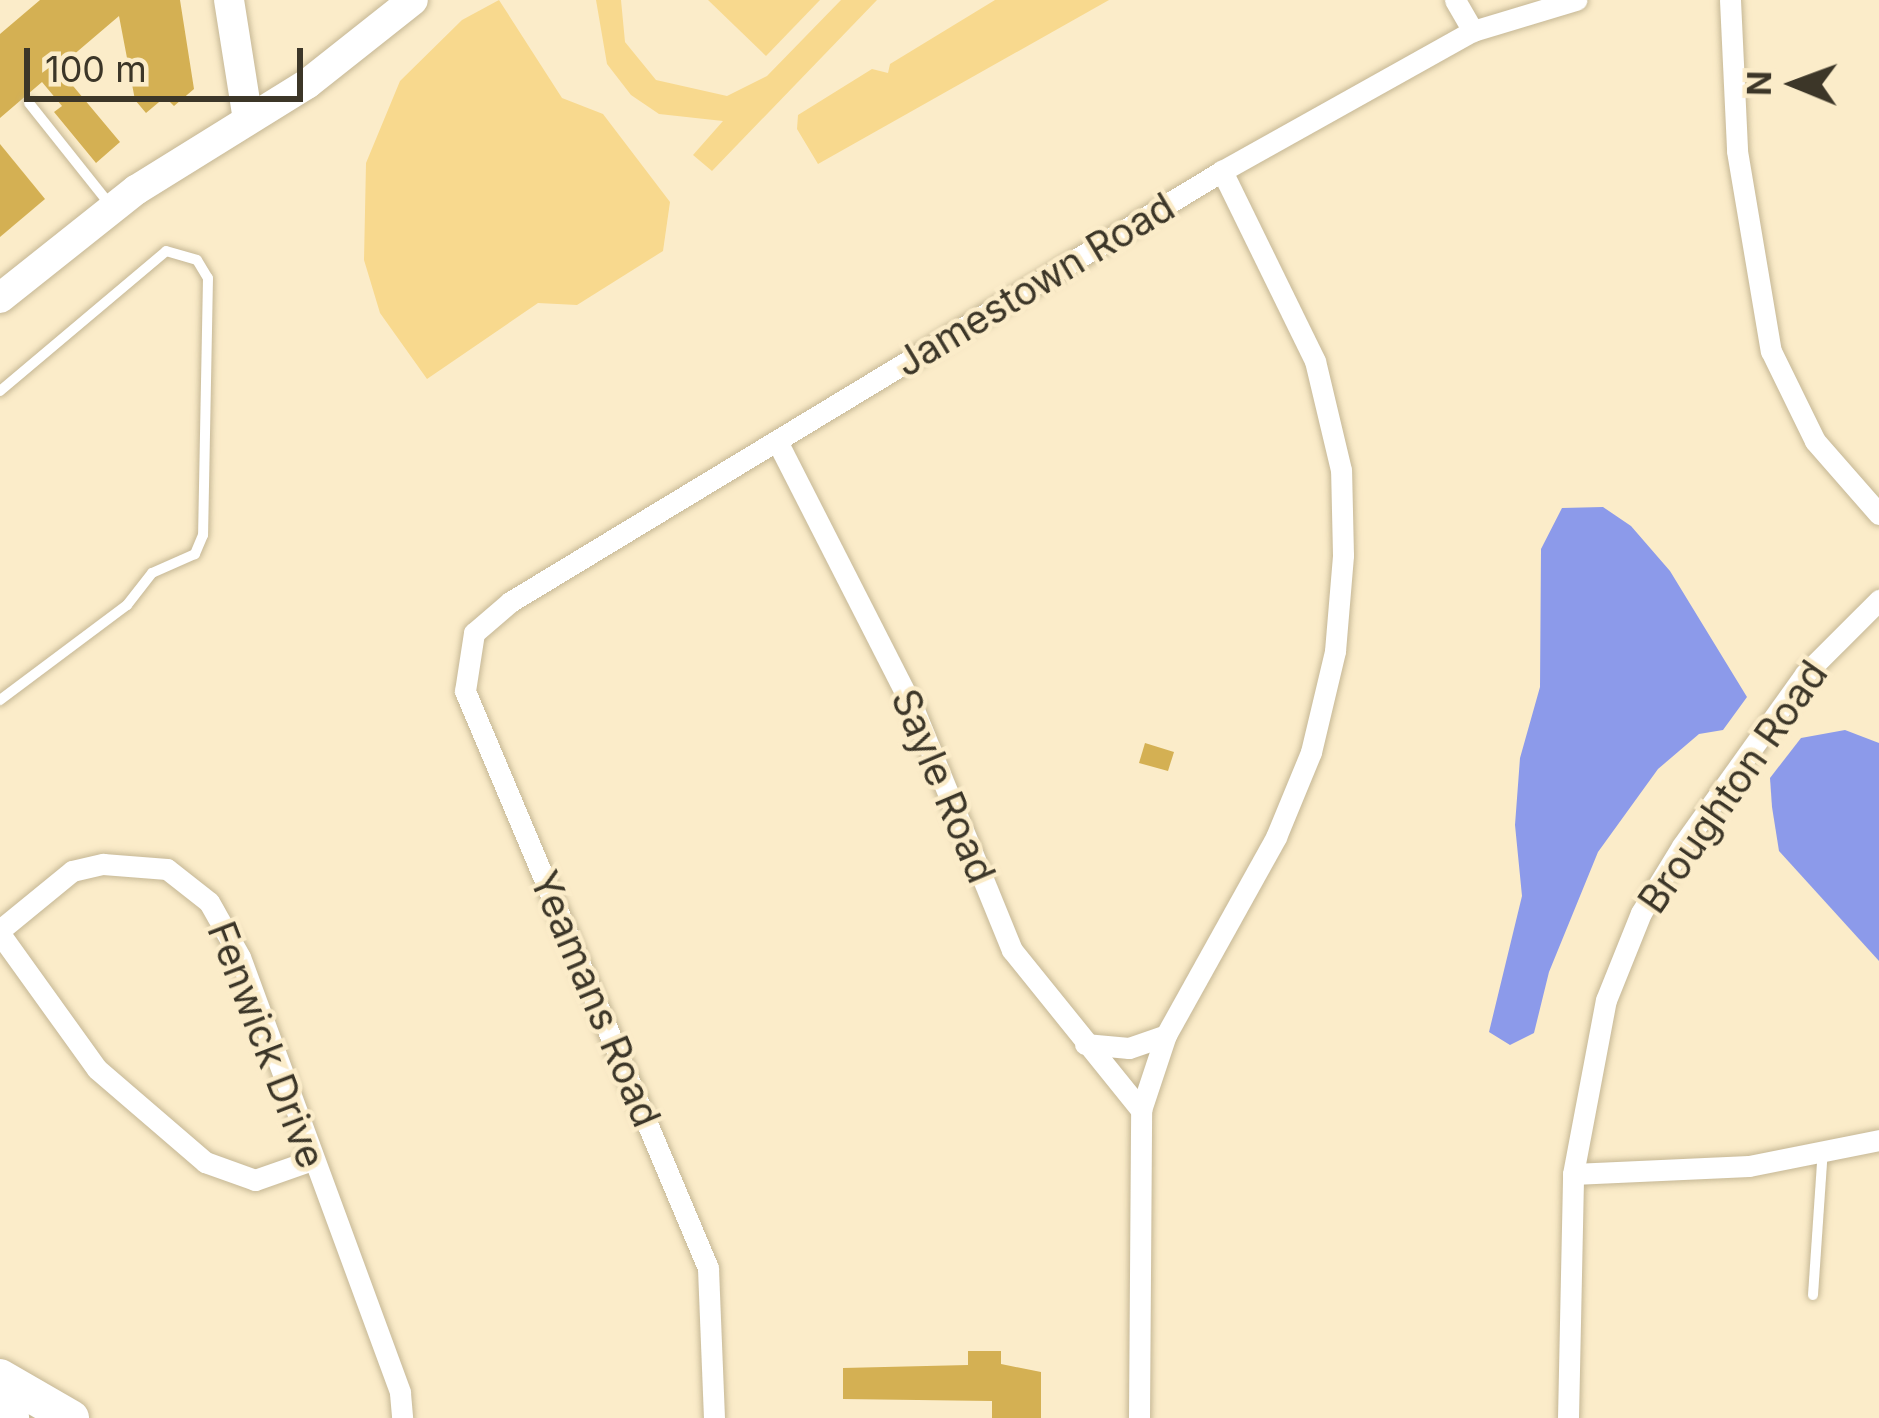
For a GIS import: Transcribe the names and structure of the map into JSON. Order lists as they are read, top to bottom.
{
  "streets": {
    "street": [
      "Jamestown Road",
      "Sayle Road",
      "Broughton Road",
      "Yeamans Road",
      "Fenwick Drive"
    ]
  },
  "crossings": [
    ["Jamestown Road", "Sayle Road"],
    ["Jamestown Road", "Yeamans Road"]
  ],
  "scale_bar": "100 m",
  "north": "left"
}
